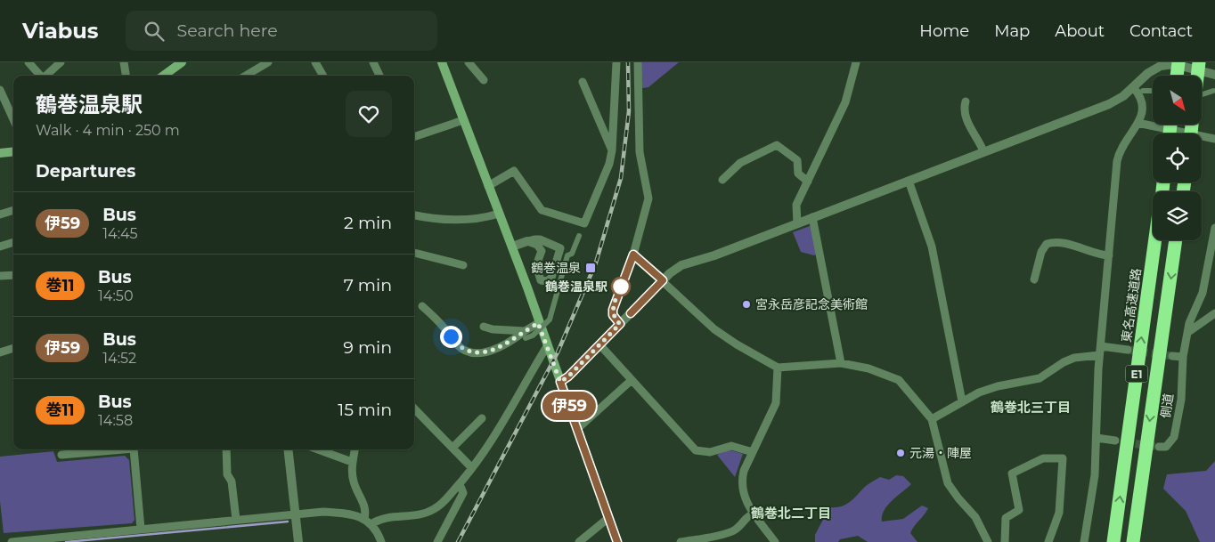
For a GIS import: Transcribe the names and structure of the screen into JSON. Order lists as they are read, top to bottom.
{
  "streets": {
    "highway": ["東名高速道路", "E1"],
    "street": ["側道"]
  },
  "districts": ["鶴巻北三丁目", "鶴巻北二丁目"],
  "places": {
    "transit": ["鶴巻温泉"],
    "other": ["鶴巻温泉駅", "宮永岳彦記念美術館", "元湯・陣屋"]
  },
  "lines": ["bus line 伊59"],
  "north": "bottom right",
  "page": {
    "header": "Viabus",
    "search": "Search here",
    "nav": [
      "Home",
      "Map",
      "About",
      "Contact"
    ],
    "on_map": "伊59",
    "heading": [
      ["鶴巻温泉駅", "Walk · 4 min · 250 m"],
      "Departures"
    ],
    "list": [
      {
        "mark": "伊59",
        "name": "Bus",
        "note": "14:45",
        "value": "2 min"
      },
      {
        "mark": "巻11",
        "name": "Bus",
        "note": "14:50",
        "value": "7 min"
      },
      {
        "mark": "伊59",
        "name": "Bus",
        "note": "14:52",
        "value": "9 min"
      },
      {
        "mark": "巻11",
        "name": "Bus",
        "note": "14:58",
        "value": "15 min"
      }
    ]
  }
}
